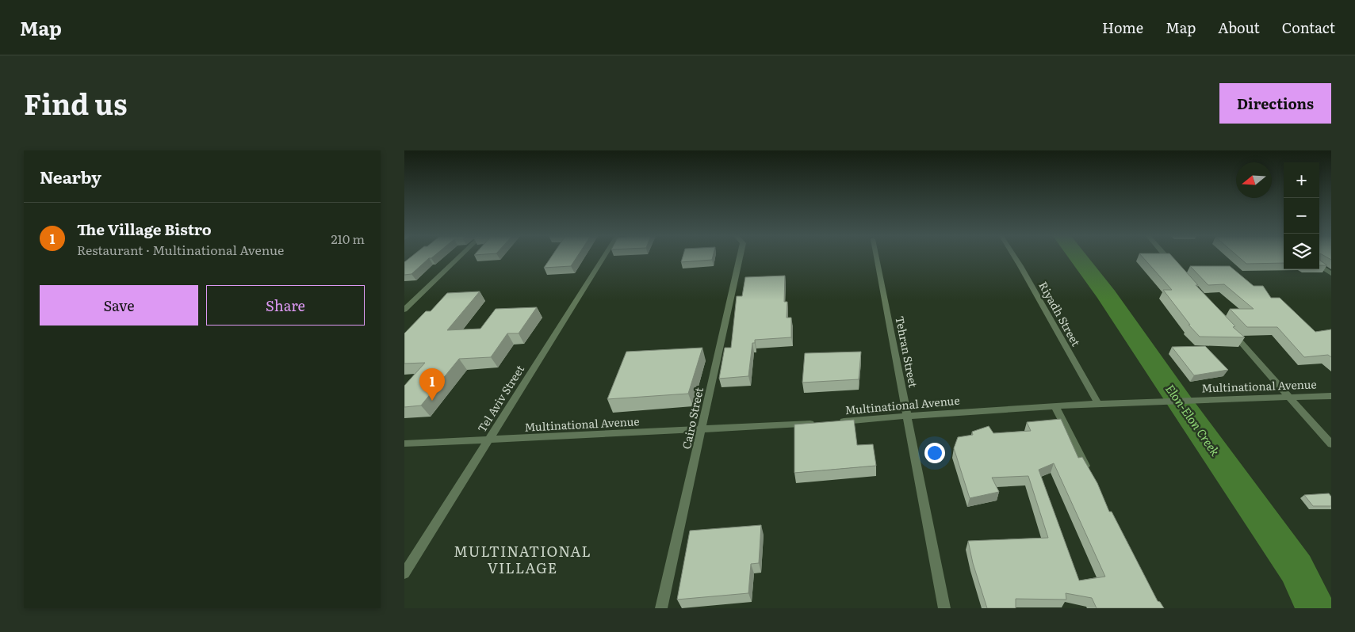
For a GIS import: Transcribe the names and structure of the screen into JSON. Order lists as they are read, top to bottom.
{
  "streets": {
    "street": [
      "Riyadh Street",
      "Tehran Street",
      "Multinational Avenue",
      "Tel Aviv Street",
      "Cairo Street"
    ]
  },
  "crossings": [
    ["Riyadh Street", "Multinational Avenue"],
    ["Tehran Street", "Multinational Avenue"],
    ["Multinational Avenue", "Tel Aviv Street"],
    ["Multinational Avenue", "Cairo Street"]
  ],
  "districts": ["MULTINATIONAL VILLAGE"],
  "water": ["Elon-Elon Creek"],
  "north": "left",
  "page": {
    "header": "Map",
    "nav": [
      "Home",
      "Map",
      "About",
      "Contact"
    ],
    "title": "Find us",
    "buttons": [
      "Directions",
      ["Save", "Share"]
    ],
    "heading": "Nearby",
    "map_buttons": ["+", "−"],
    "list": [
      {
        "mark": "1",
        "name": "The Village Bistro",
        "note": "Restaurant · Multinational Avenue",
        "value": "210 m"
      }
    ],
    "pins": "1"
  }
}
